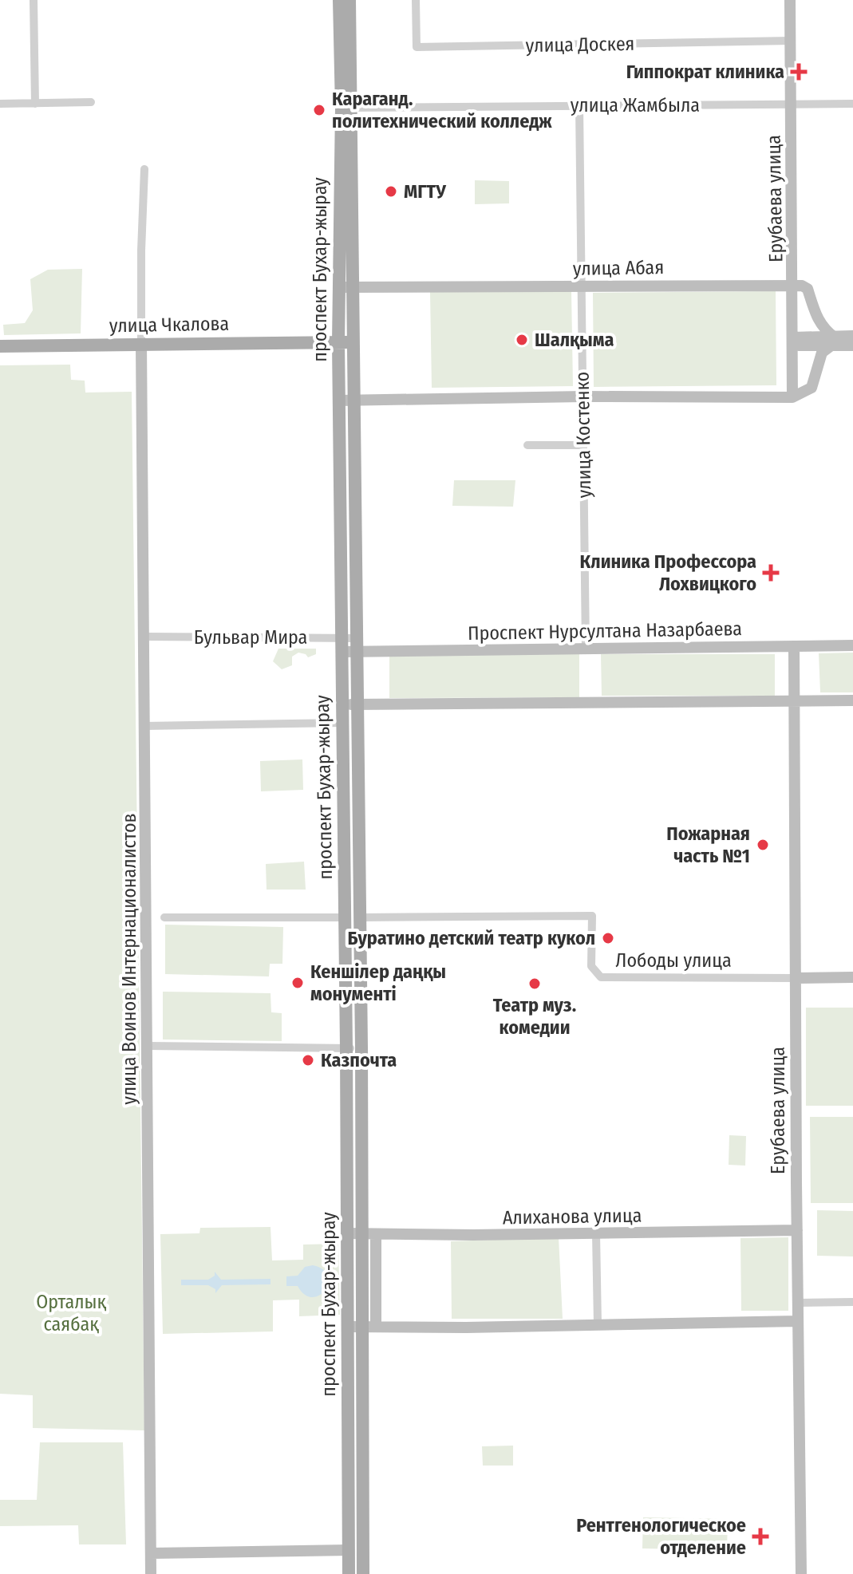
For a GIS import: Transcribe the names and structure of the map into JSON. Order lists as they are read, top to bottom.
{
  "streets": {
    "main road": [
      "Ерубаева улица",
      "улица Абая",
      "проспект Бухар-жырау",
      "улица Чкалова",
      "Проспект Нурсултана Назарбаева",
      "улица Воинов Интернационалистов",
      "Лободы улица",
      "Алиханова улица"
    ],
    "street": [
      "улица Доскея",
      "улица Жамбыла",
      "улица Костенко",
      "Бульвар Мира"
    ]
  },
  "crossings": [
    ["улица Доскея", "Ерубаева улица"],
    ["улица Жамбыла", "Ерубаева улица"],
    ["улица Жамбыла", "проспект Бухар-жырау"],
    ["улица Жамбыла", "улица Костенко"],
    ["Ерубаева улица", "улица Абая"],
    ["Ерубаева улица", "Проспект Нурсултана Назарбаева"],
    ["Ерубаева улица", "Лободы улица"],
    ["Ерубаева улица", "Алиханова улица"],
    ["улица Абая", "проспект Бухар-жырау"],
    ["улица Абая", "улица Костенко"],
    ["проспект Бухар-жырау", "улица Чкалова"],
    ["проспект Бухар-жырау", "Проспект Нурсултана Назарбаева"],
    ["проспект Бухар-жырау", "Бульвар Мира"],
    ["проспект Бухар-жырау", "Лободы улица"],
    ["проспект Бухар-жырау", "Алиханова улица"],
    ["улица Чкалова", "улица Воинов Интернационалистов"],
    ["улица Костенко", "Проспект Нурсултана Назарбаева"],
    ["Проспект Нурсултана Назарбаева", "Бульвар Мира"],
    ["Бульвар Мира", "улица Воинов Интернационалистов"]
  ],
  "parks": ["Орталық саябақ"],
  "places": {
    "health": ["Гиппократ клиника", "Клиника Профессора Лохвицкого", "Рентгенологическое отделение"],
    "other": [
      "Караганд. политехнический колледж",
      "МГТУ",
      "Шалқыма",
      "Пожарная часть №1",
      "Буратино детский театр кукол",
      "Кеншілер даңқы монументі",
      "Театр муз. комедии",
      "Казпочта"
    ]
  }
}
